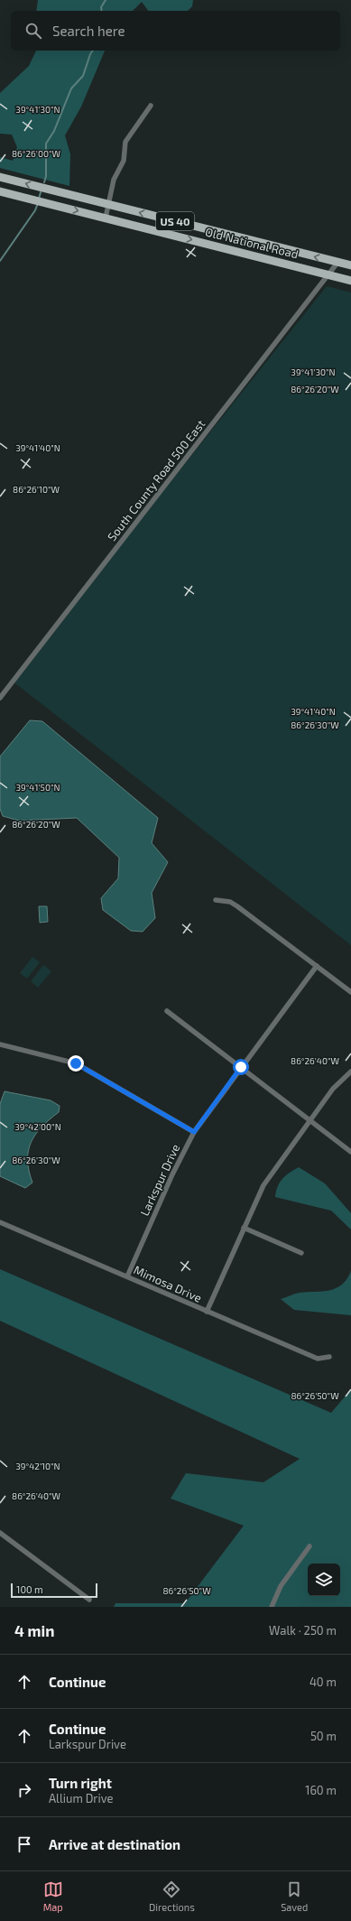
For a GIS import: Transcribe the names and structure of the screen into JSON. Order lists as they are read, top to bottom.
{
  "streets": {
    "main road": ["US 40", "Old National Road"],
    "street": ["South County Road 500 East", "Larkspur Drive", "Mimosa Drive"]
  },
  "crossings": [
    ["Old National Road", "South County Road 500 East"],
    ["Larkspur Drive", "Mimosa Drive"]
  ],
  "scale_bar": "100 m",
  "page": {
    "search": "Search here",
    "scale": "100 m",
    "heading": ["4 min", "Walk · 250 m"],
    "list": [
      ["Continue", "40 m"],
      ["Continue", "Larkspur Drive", "50 m"],
      ["Turn right", "Allium Drive", "160 m"],
      "Arrive at destination"
    ],
    "nav": ["Map", "Directions", "Saved"]
  },
  "coordinates": [
    "39°41'30\"N",
    "86°26'00\"W",
    "86°26'20\"W",
    "39°41'40\"N",
    "86°26'10\"W",
    "86°26'30\"W",
    "39°41'50\"N",
    "86°26'40\"W",
    "39°42'00\"N",
    "86°26'50\"W",
    "39°42'10\"N"
  ]
}
